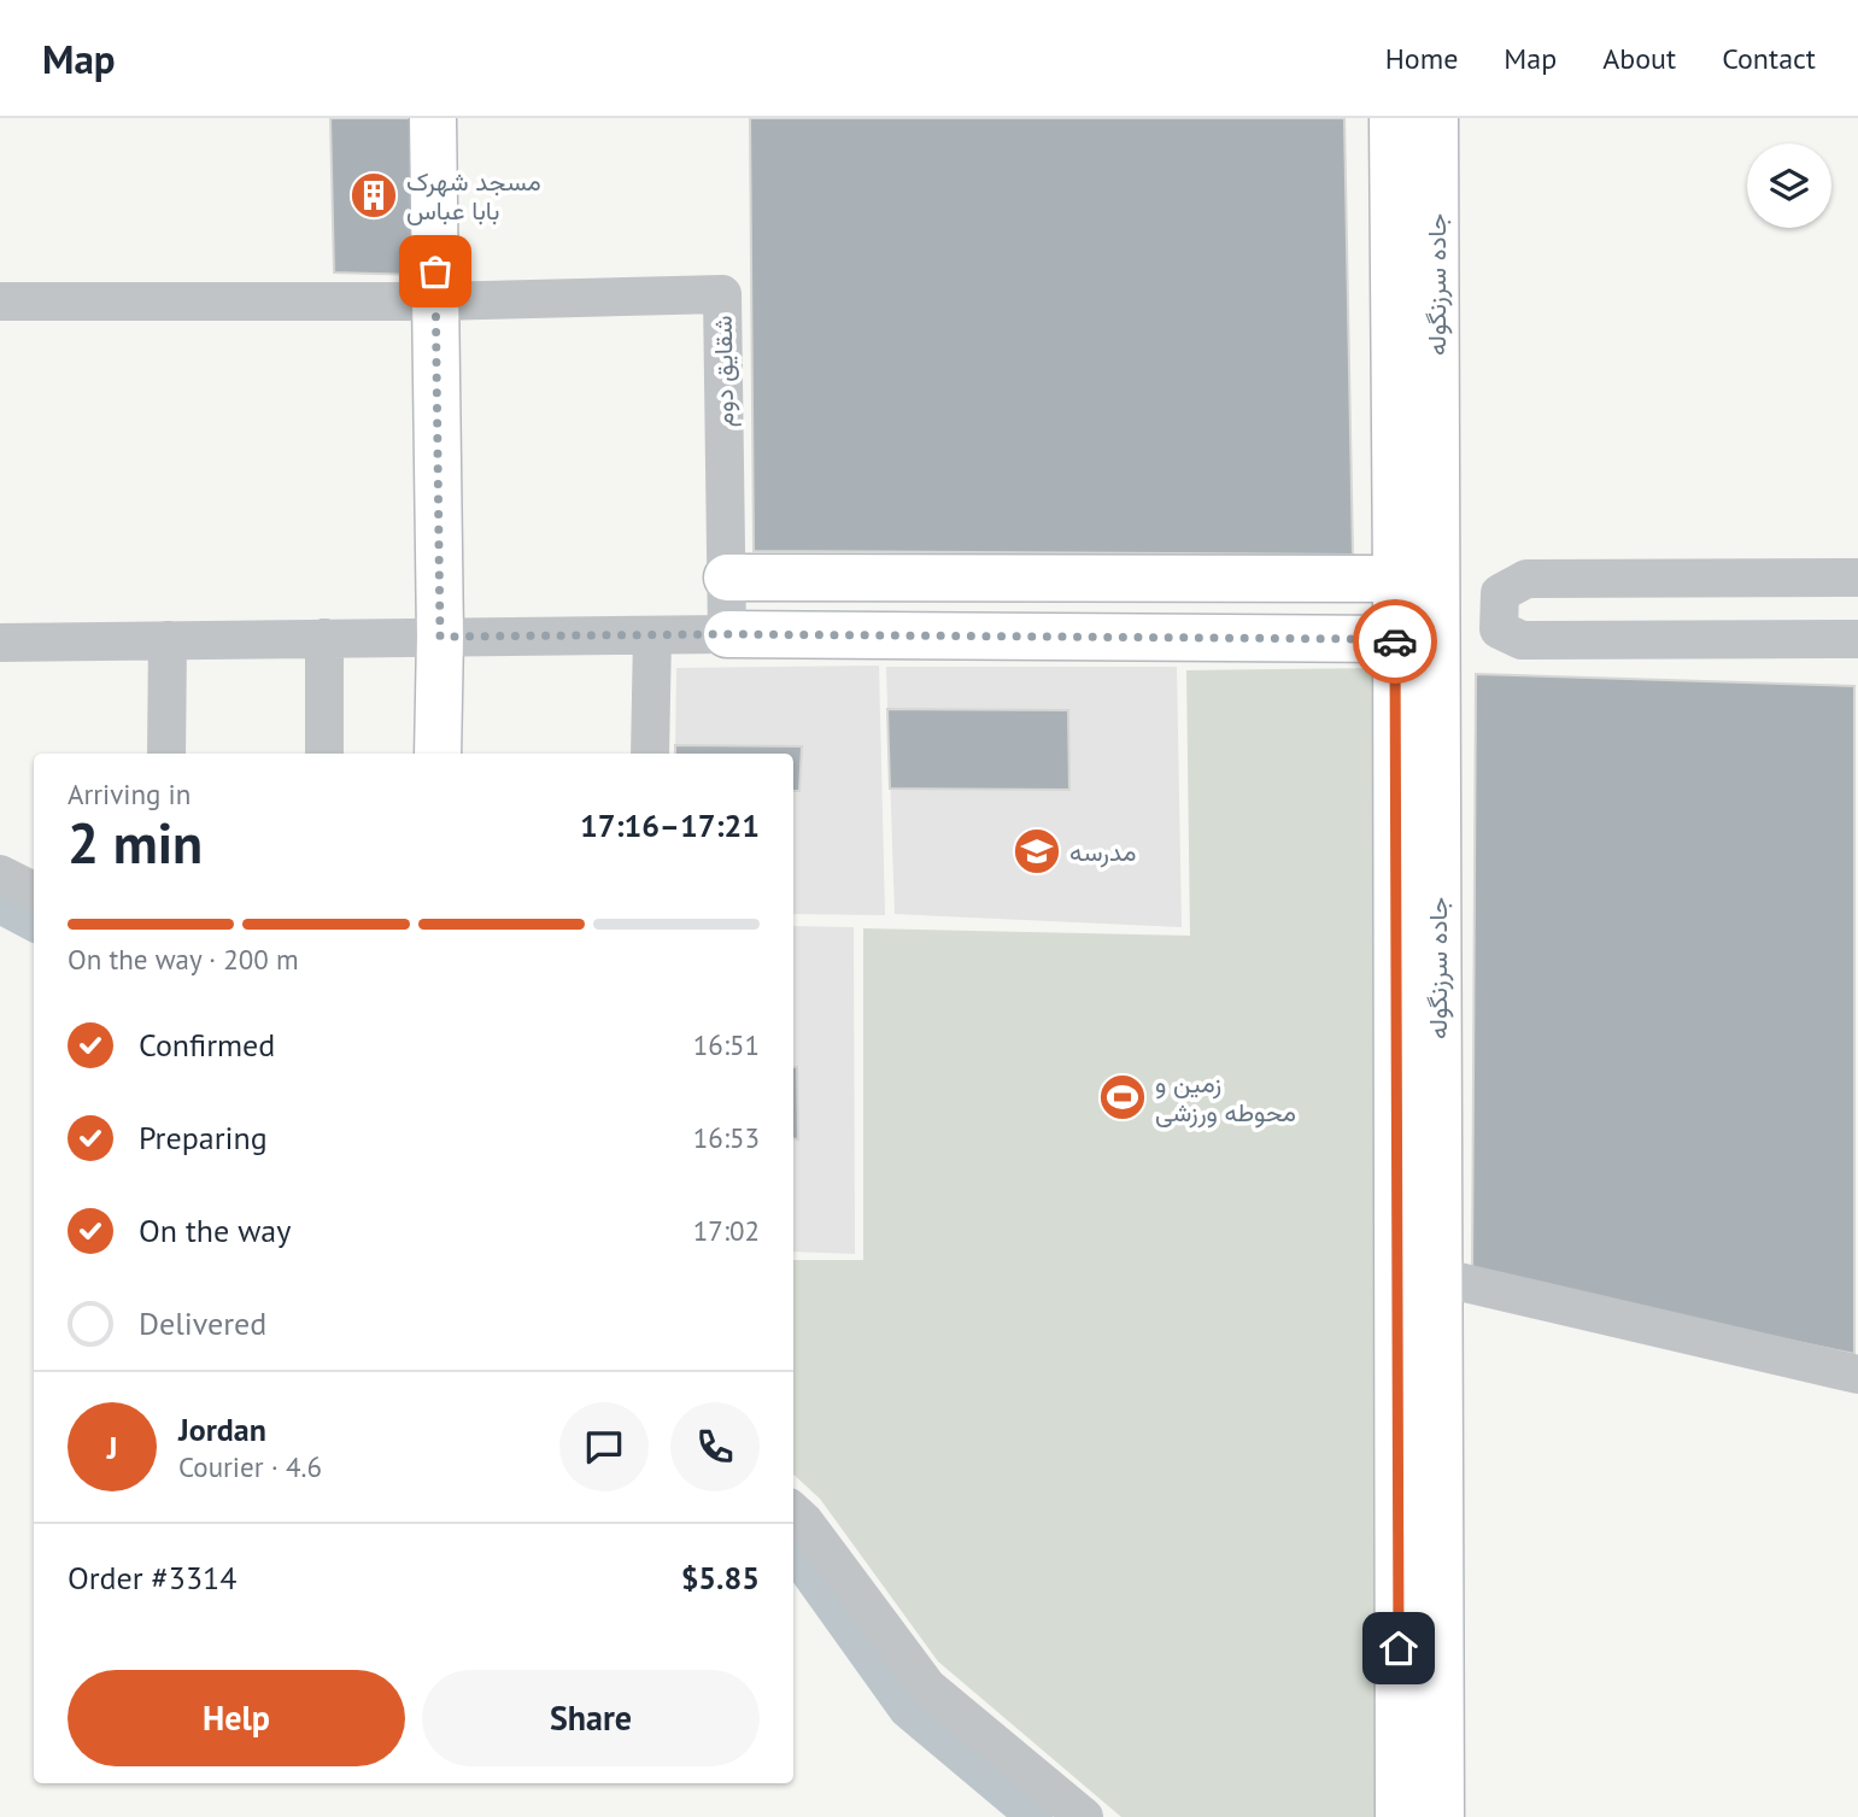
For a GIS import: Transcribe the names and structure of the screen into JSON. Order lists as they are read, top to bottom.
{
  "streets": {
    "street": ["جاده سرزنگوله", "شقایق دوم"]
  },
  "places": {
    "building": ["مسجد شهرک بابا عباس"],
    "school or university": ["مدرسه"],
    "sports": ["زمین و محوطه ورزشی"]
  },
  "page": {
    "header": "Map",
    "nav": [
      "Home",
      "Map",
      "About",
      "Contact"
    ],
    "heading": ["2 min", "Arriving in", "17:16–17:21"],
    "panel": [
      "Jordan",
      "Courier · 4.6",
      "Order #3314",
      "$5.85"
    ],
    "bar": "On the way · 200 m",
    "list": [
      ["Confirmed", "16:51"],
      ["Preparing", "16:53"],
      ["On the way", "17:02"],
      "Delivered"
    ],
    "round": "J",
    "buttons": ["Help", "Share"]
  }
}
